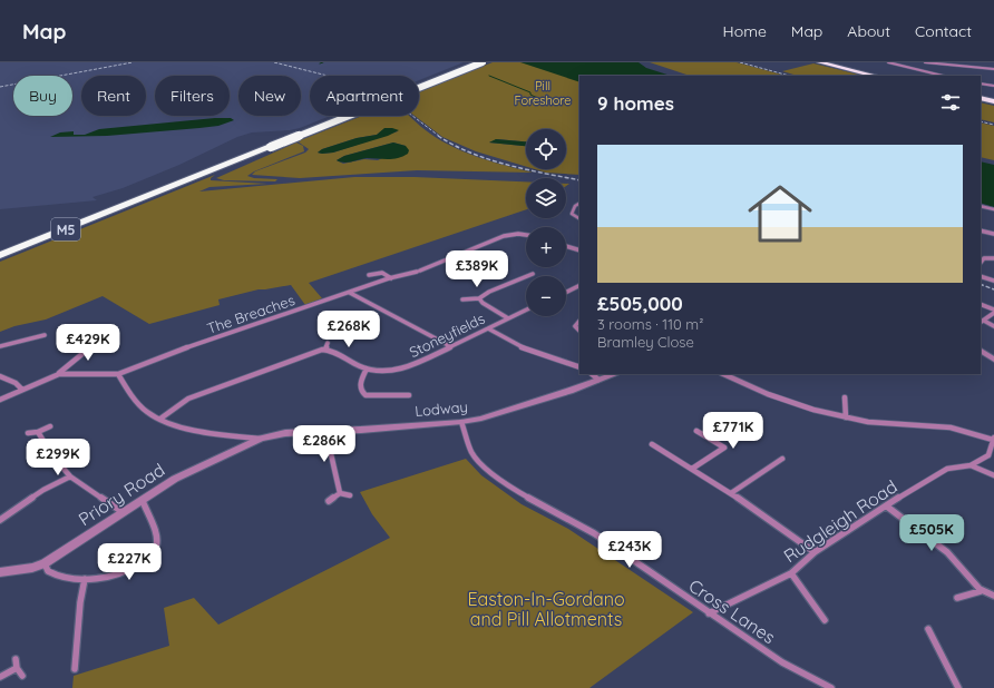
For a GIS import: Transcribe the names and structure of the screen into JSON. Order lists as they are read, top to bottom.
{
  "streets": {
    "highway": ["M5"],
    "street": [
      "The Breaches",
      "Stoneyfields",
      "Lodway",
      "Priory Road",
      "Rudgleigh Road",
      "Cross Lanes"
    ]
  },
  "crossings": [
    ["Lodway", "Priory Road"],
    ["Lodway", "Cross Lanes"],
    ["Rudgleigh Road", "Cross Lanes"]
  ],
  "parks": ["Pill Foreshore", "Easton-In-Gordano and Pill Allotments"],
  "page": {
    "header": "Map",
    "nav": [
      "Home",
      "Map",
      "About",
      "Contact"
    ],
    "chip": [
      "Buy",
      "Rent",
      "Filters",
      "New",
      "Apartment"
    ],
    "heading": "9 homes",
    "map_buttons": ["+", "−"],
    "list": [
      {
        "name": "£505,000",
        "note": "3 rooms · 110 m² · Bramley Close"
      }
    ],
    "price": [
      "£389K",
      "£268K",
      "£429K",
      "£771K",
      "£286K",
      "£299K",
      "£505K",
      "£243K",
      "£227K"
    ]
  }
}
